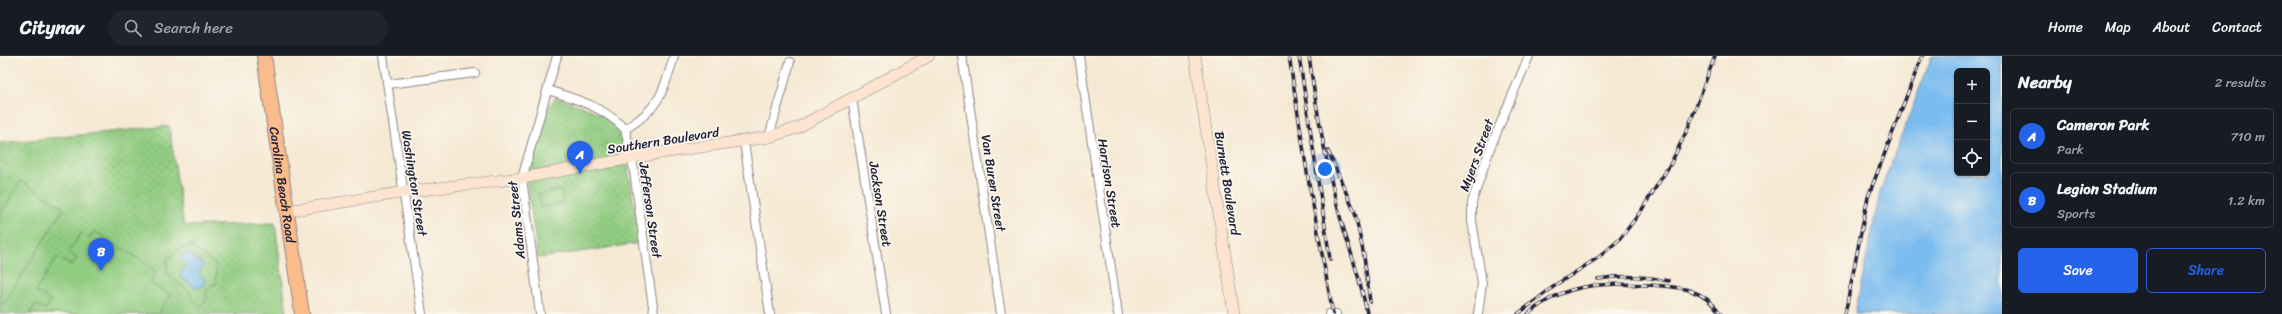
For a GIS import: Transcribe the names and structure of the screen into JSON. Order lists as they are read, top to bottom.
{
  "streets": {
    "highway": ["Carolina Beach Road"],
    "street": [
      "Southern Boulevard",
      "Myers Street",
      "Washington Street",
      "Van Buren Street",
      "Harrison Street",
      "Burnett Boulevard",
      "Jackson Street",
      "Jefferson Street",
      "Adams Street"
    ]
  },
  "crossings": [
    ["Southern Boulevard", "Washington Street"],
    ["Southern Boulevard", "Carolina Beach Road"],
    ["Southern Boulevard", "Jackson Street"],
    ["Southern Boulevard", "Jefferson Street"],
    ["Southern Boulevard", "Adams Street"]
  ],
  "page": {
    "header": "Citynav",
    "search": "Search here",
    "nav": [
      "Home",
      "Map",
      "About",
      "Contact"
    ],
    "heading": ["Nearby", "2 results"],
    "map_buttons": ["+", "−"],
    "list": [
      {
        "mark": "A",
        "name": "Cameron Park",
        "note": "Park",
        "value": "710 m"
      },
      {
        "mark": "B",
        "name": "Legion Stadium",
        "note": "Sports",
        "value": "1.2 km"
      }
    ],
    "pins": ["A", "B"],
    "buttons": ["Save", "Share"]
  }
}
